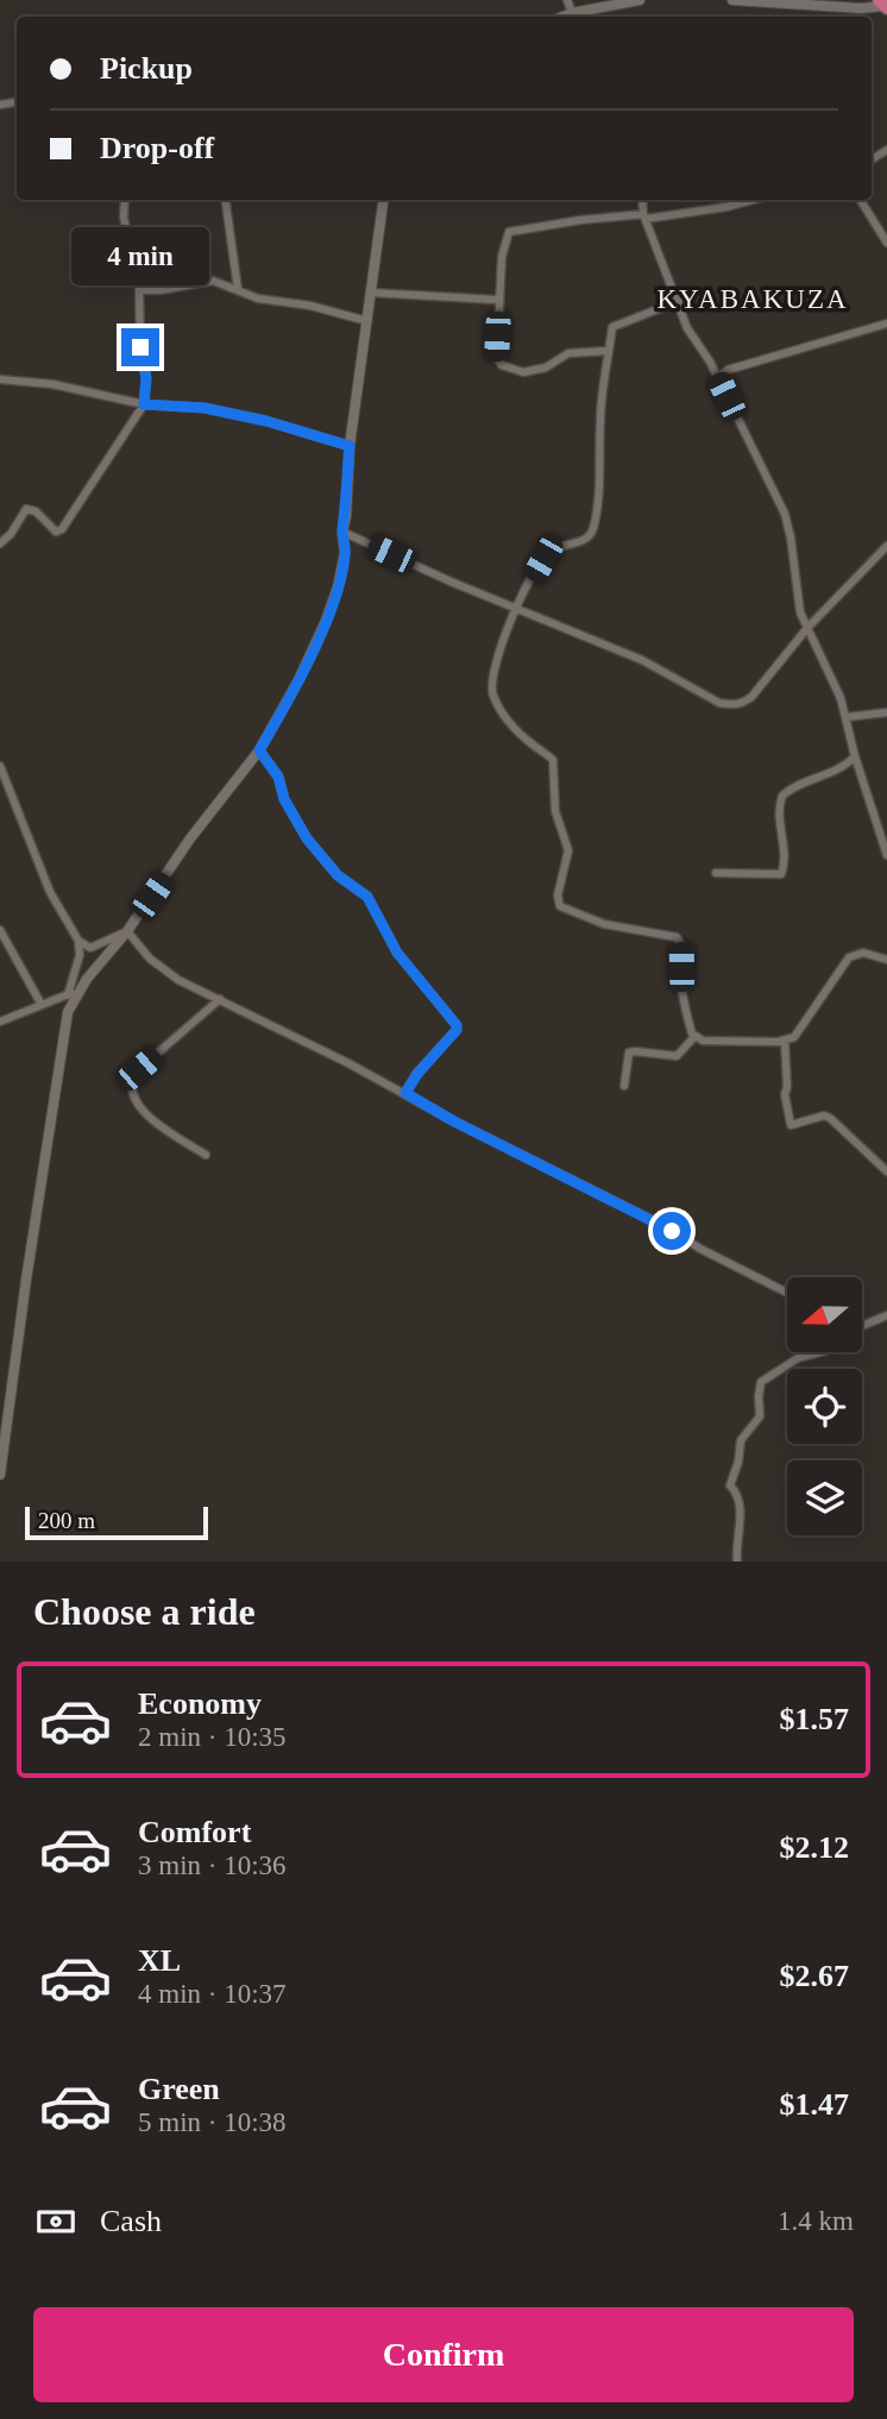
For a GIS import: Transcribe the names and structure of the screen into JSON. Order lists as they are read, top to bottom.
{
  "districts": ["KYABAKUZA"],
  "scale_bar": "200 m",
  "north": "left",
  "page": {
    "banner": ["Pickup", "Drop-off"],
    "bubble": "4 min",
    "scale": "200 m",
    "heading": "Choose a ride",
    "list": [
      {
        "name": "Economy",
        "note": "2 min · 10:35",
        "value": "$1.57"
      },
      {
        "name": "Comfort",
        "note": "3 min · 10:36",
        "value": "$2.12"
      },
      {
        "name": "XL",
        "note": "4 min · 10:37",
        "value": "$2.67"
      },
      {
        "name": "Green",
        "note": "5 min · 10:38",
        "value": "$1.47"
      }
    ],
    "pay": ["Cash", "1.4 km"],
    "buttons": "Confirm"
  }
}
